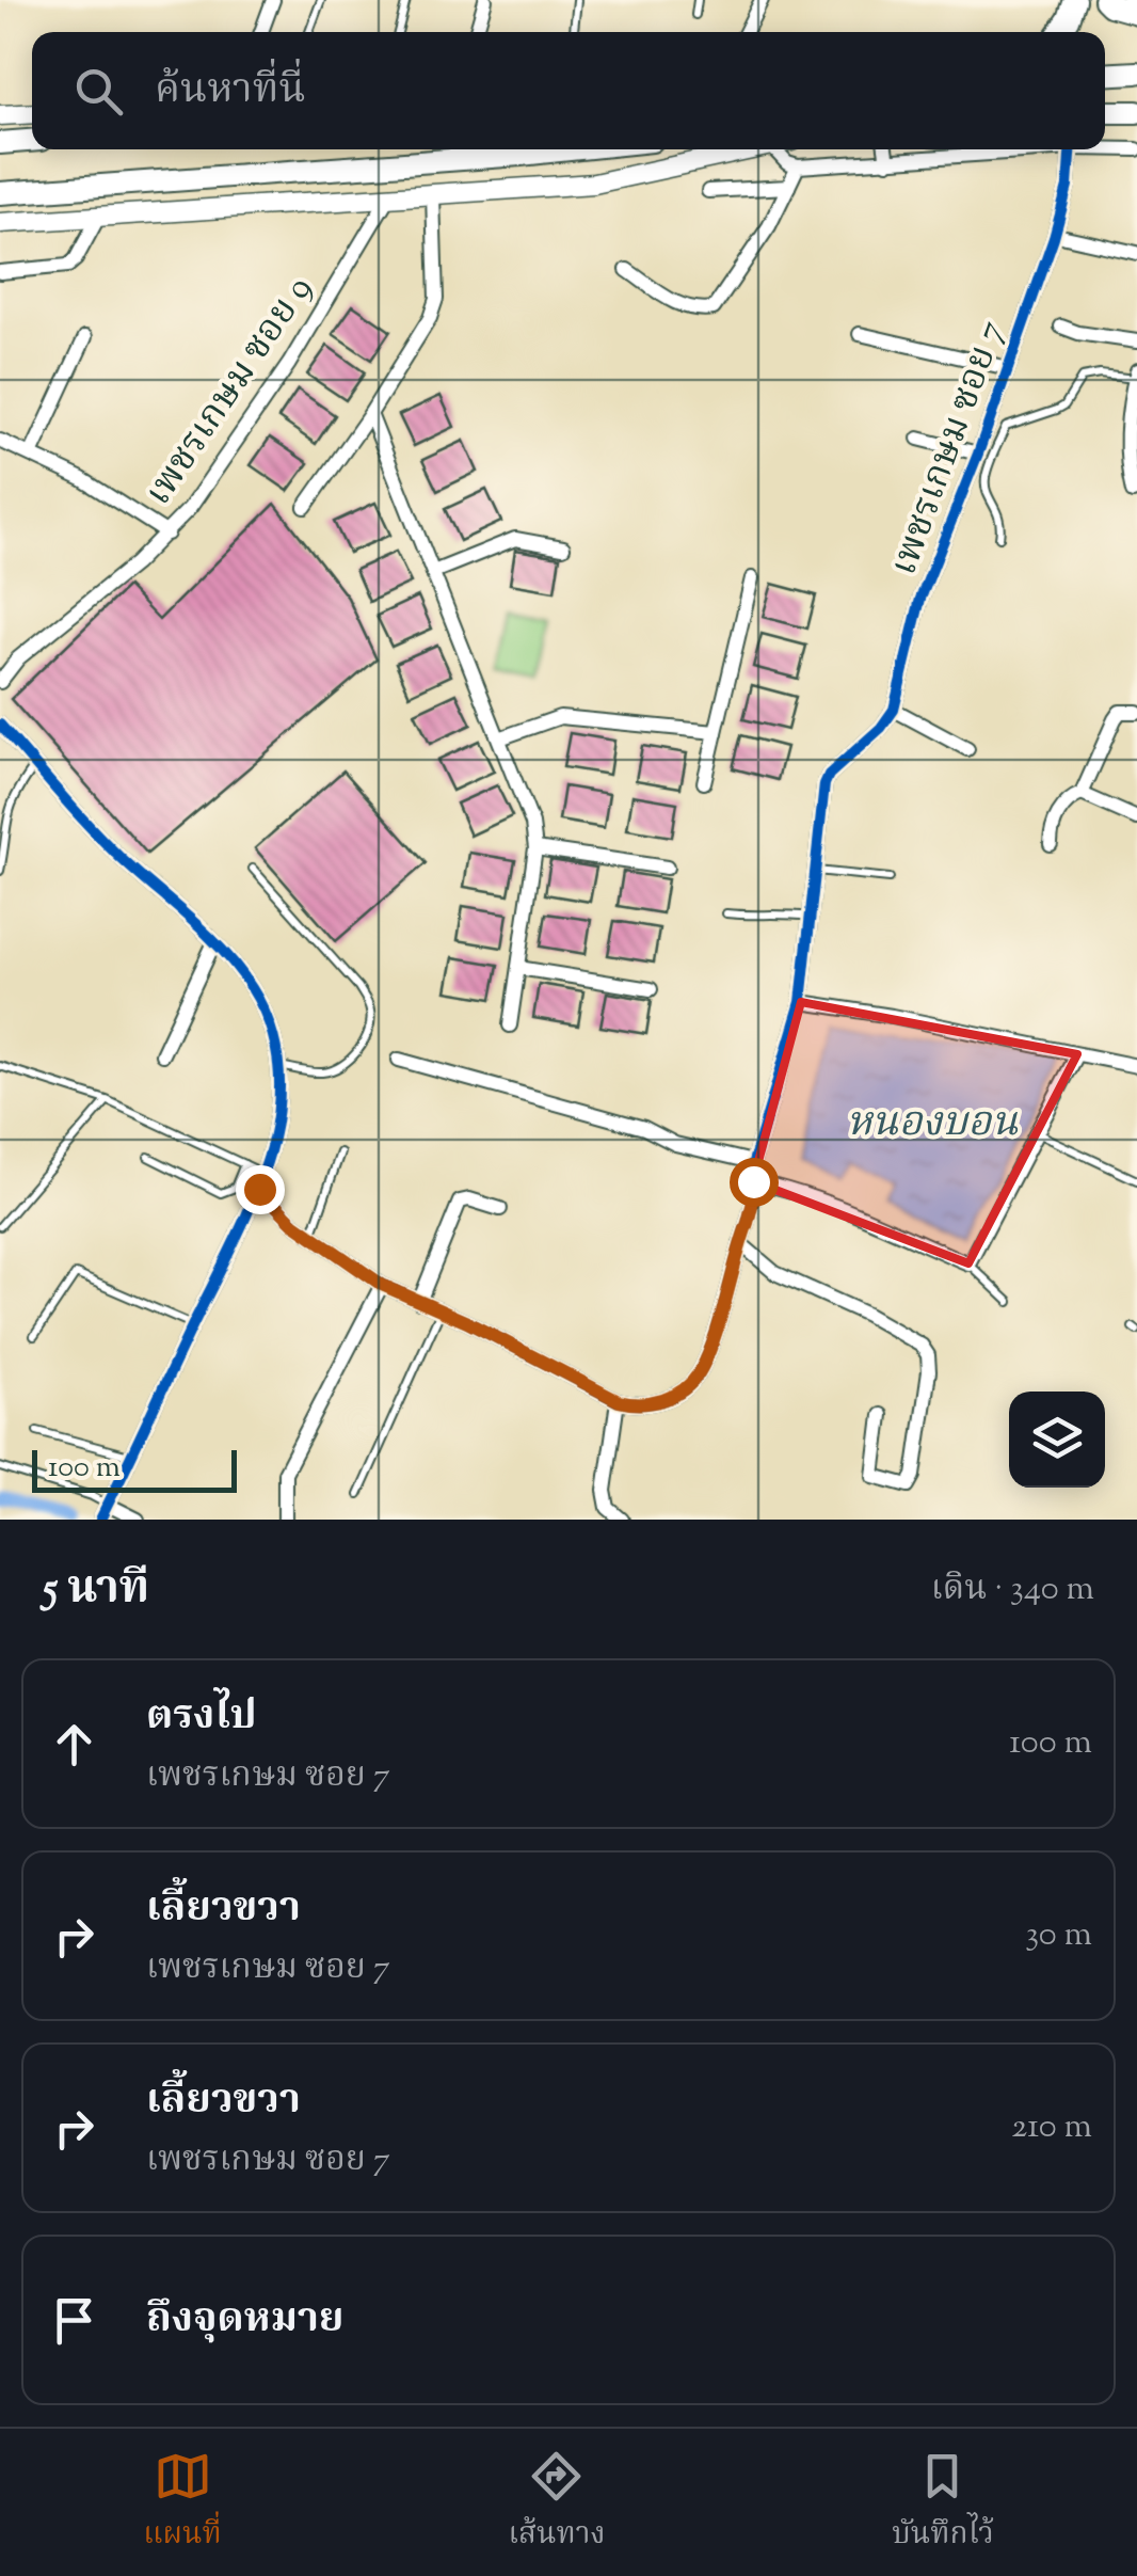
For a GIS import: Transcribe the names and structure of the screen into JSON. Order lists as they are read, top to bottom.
{
  "streets": {
    "street": ["เพชรเกษม ซอย 9", "เพชรเกษม ซอย 7"]
  },
  "water": ["หนองบอน"],
  "scale_bar": "100 m",
  "page": {
    "search": "ค้นหาที่นี่",
    "scale": "100 m",
    "heading": ["5 นาที", "เดิน · 340 m"],
    "list": [
      ["ตรงไป", "เพชรเกษม ซอย 7", "100 m"],
      ["เลี้ยวขวา", "เพชรเกษม ซอย 7", "30 m"],
      ["เลี้ยวขวา", "เพชรเกษม ซอย 7", "210 m"],
      "ถึงจุดหมาย"
    ],
    "nav": ["แผนที่", "เส้นทาง", "บันทึกไว้"]
  }
}
